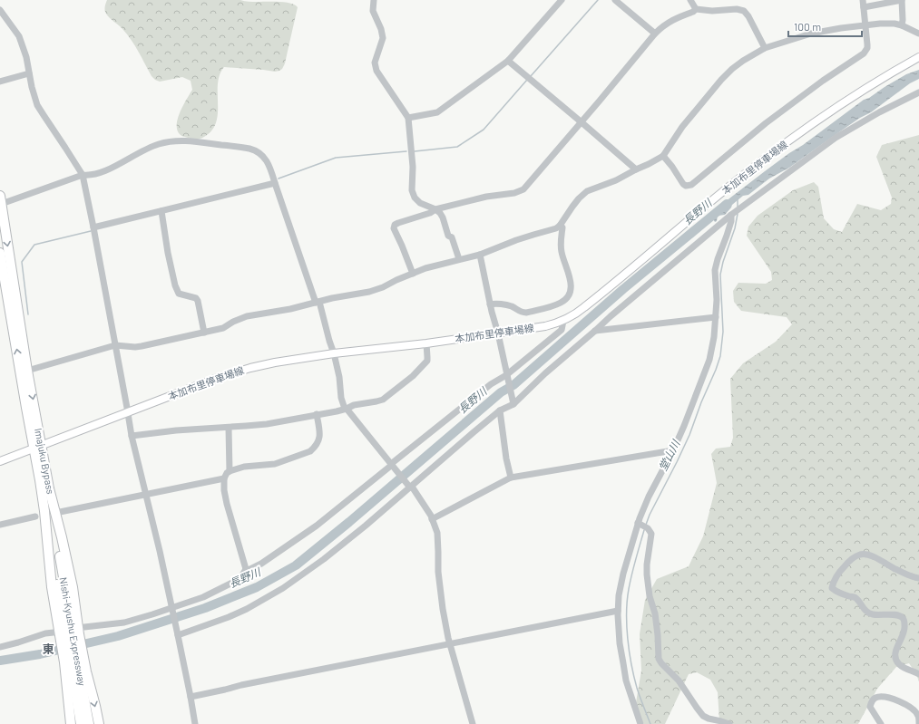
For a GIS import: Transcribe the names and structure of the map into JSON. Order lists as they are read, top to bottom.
{
  "streets": {
    "highway": ["Imajuku Bypass", "Nishi-Kyushu Expressway"],
    "main road": ["本加布里停車場線"]
  },
  "crossings": [
    ["本加布里停車場線", "Imajuku Bypass"],
    ["Imajuku Bypass", "Nishi-Kyushu Expressway"]
  ],
  "districts": ["東"],
  "water": ["長野川", "堂山川"],
  "scale_bar": "100 m"
}
